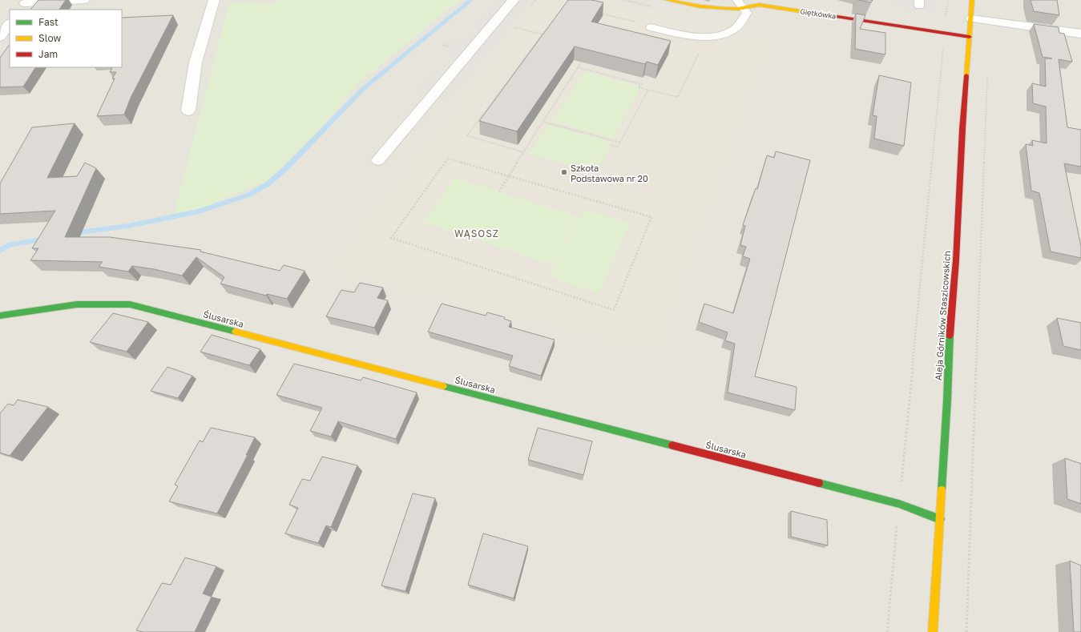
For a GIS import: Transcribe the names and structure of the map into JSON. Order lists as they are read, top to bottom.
{
  "streets": {
    "street": ["Giętkówka", "Aleja Górników Staszicowskich", "Ślusarska"]
  },
  "crossings": [
    ["Giętkówka", "Aleja Górników Staszicowskich"],
    ["Aleja Górników Staszicowskich", "Ślusarska"]
  ],
  "districts": ["WĄSOSZ"],
  "places": ["Szkoła Podstawowa nr 20"],
  "legend": ["Fast", "Slow", "Jam"]
}
